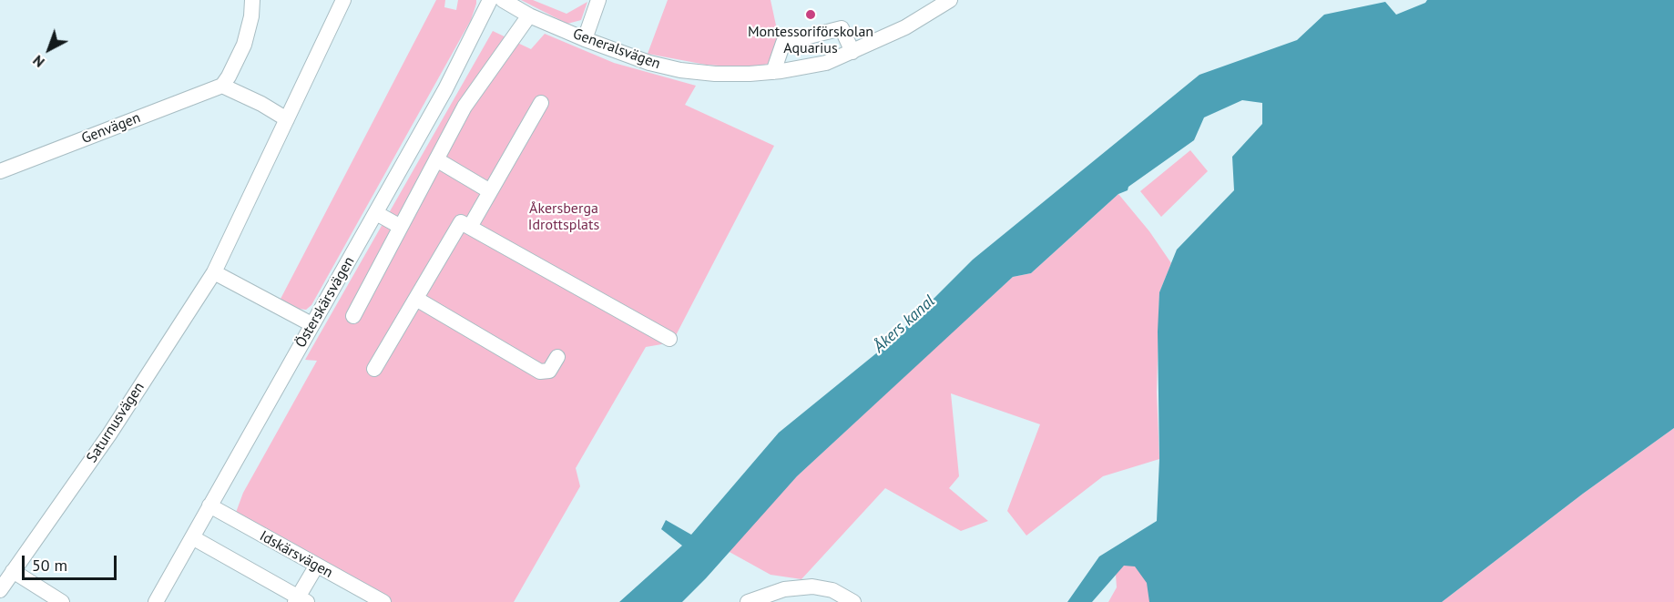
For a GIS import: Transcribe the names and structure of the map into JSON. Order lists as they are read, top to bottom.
{
  "streets": {
    "street": [
      "Generalsvägen",
      "Genvägen",
      "Österskärsvägen",
      "Saturnusvägen",
      "Idskärsvägen"
    ]
  },
  "crossings": [
    ["Österskärsvägen", "Idskärsvägen"]
  ],
  "water": ["Åkers kanal"],
  "parks": ["Åkersberga Idrottsplats"],
  "places": ["Montessoriförskolan Aquarius"],
  "scale_bar": "50 m",
  "north": "bottom left"
}
